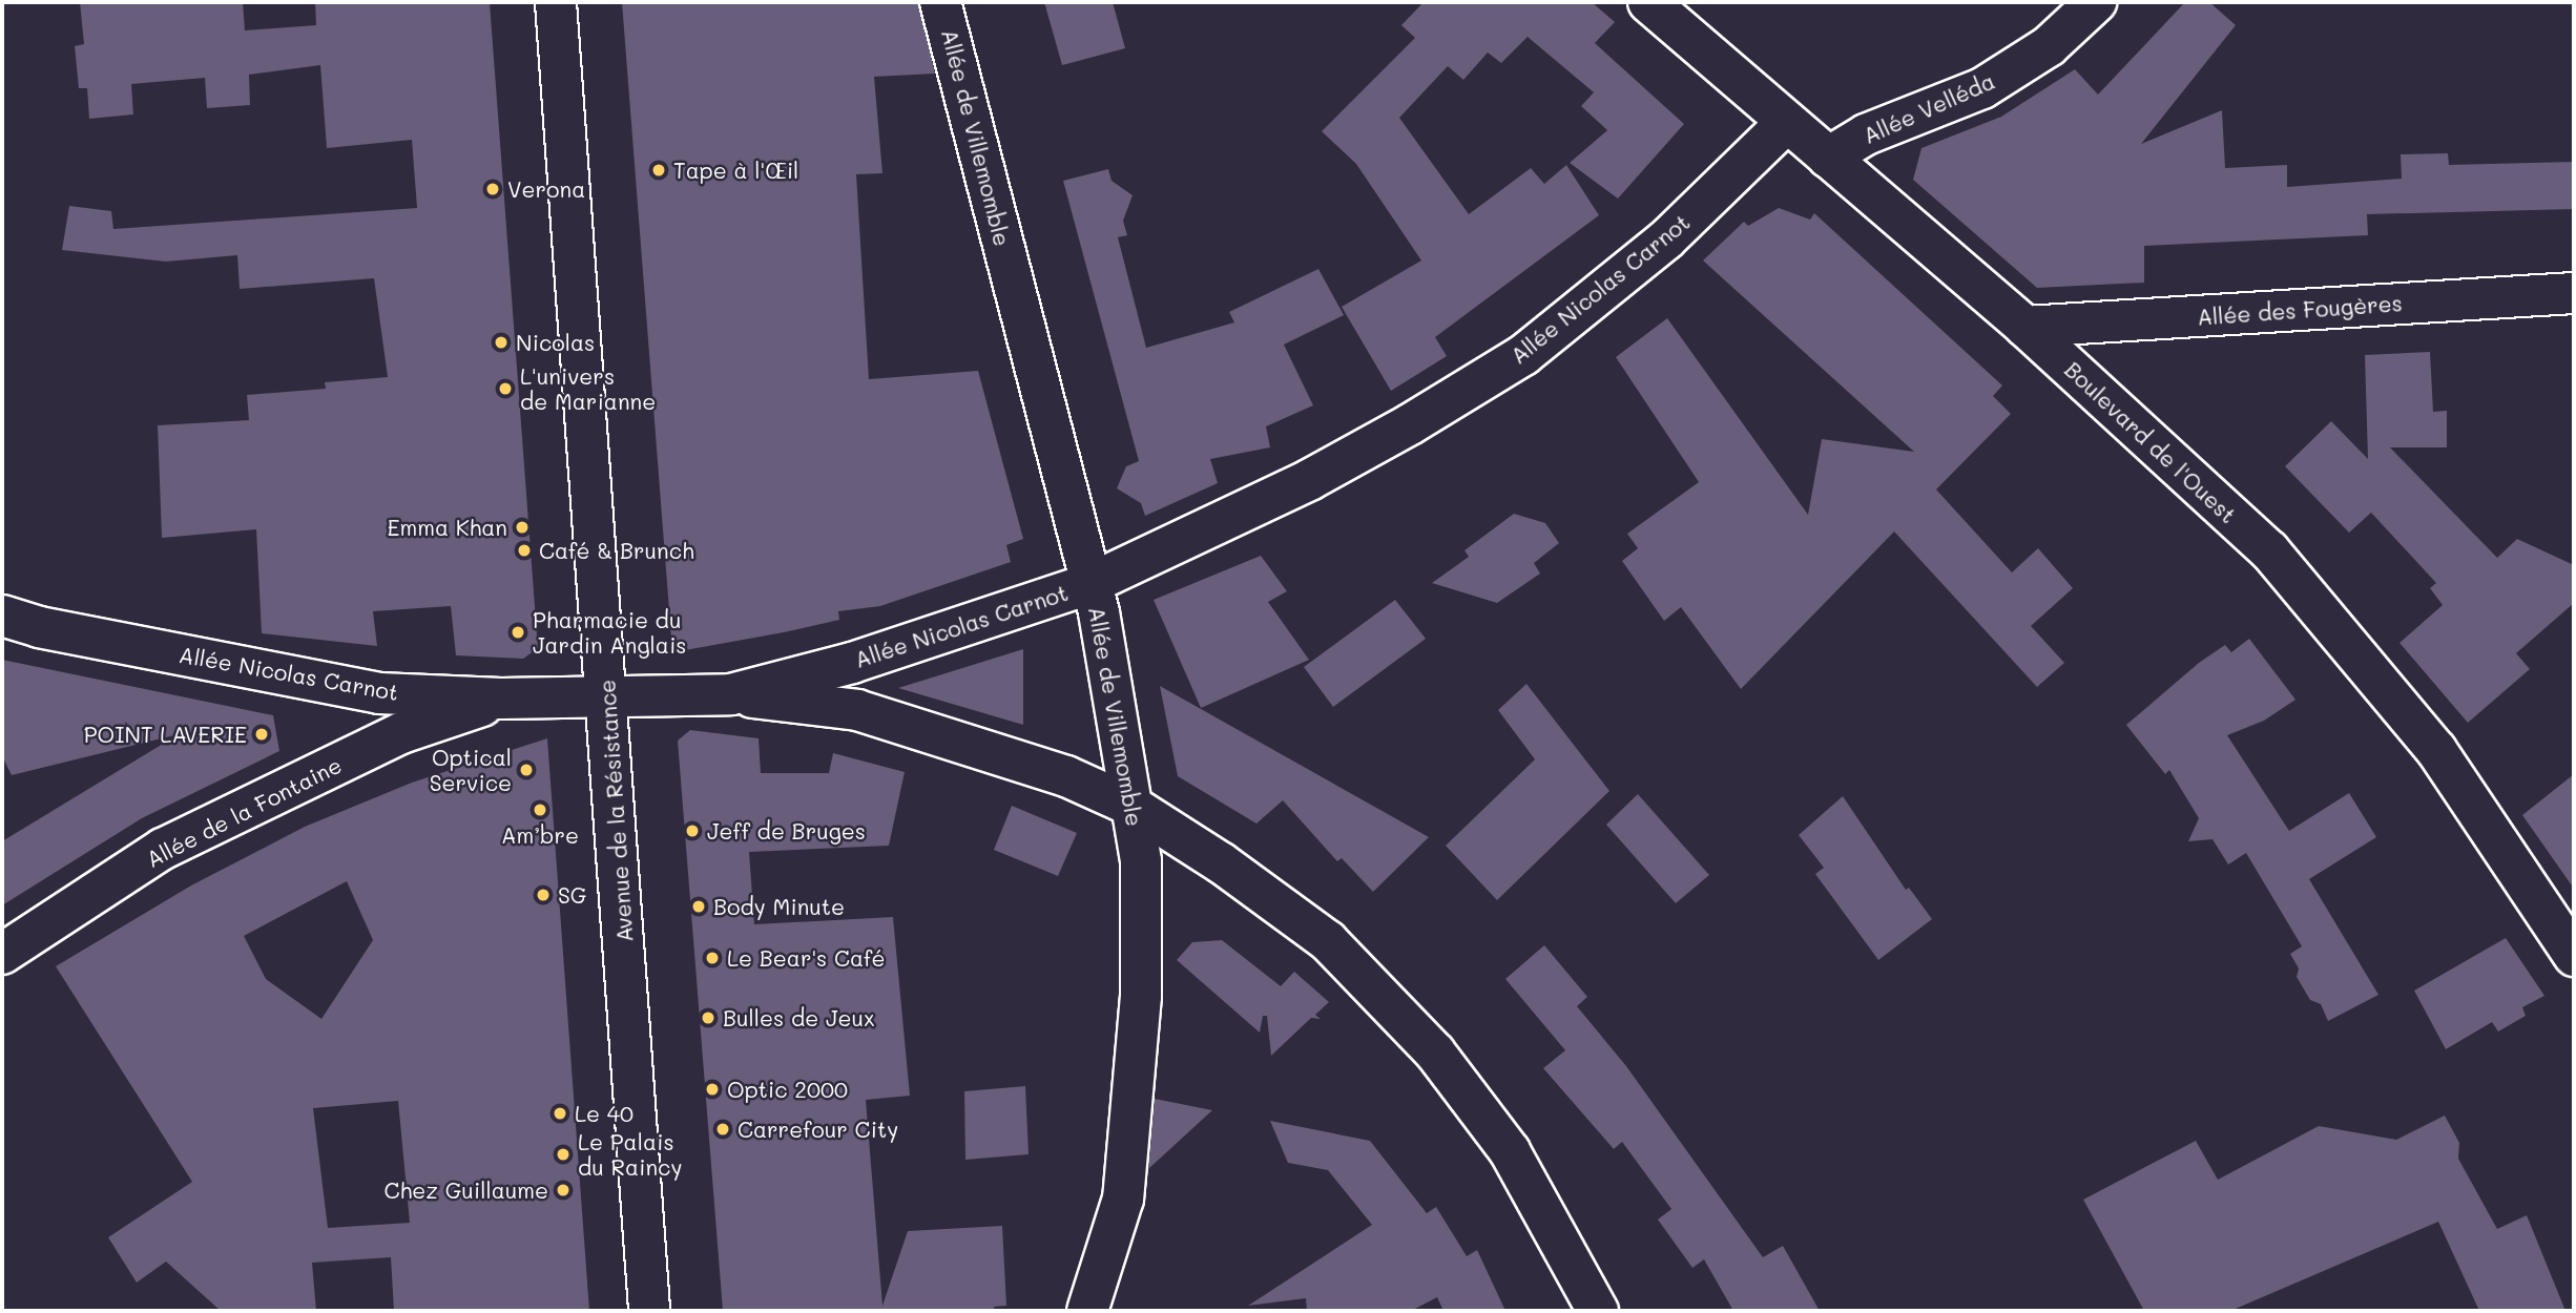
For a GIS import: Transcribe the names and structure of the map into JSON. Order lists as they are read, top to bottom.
{
  "streets": {
    "street": [
      "Allée Velléda",
      "Allée de Villemomble",
      "Allée Nicolas Carnot",
      "Allée des Fougères",
      "Boulevard de l'Ouest",
      "Avenue de la Résistance",
      "Allée de la Fontaine"
    ]
  },
  "crossings": [
    ["Allée Velléda", "Boulevard de l'Ouest"],
    ["Allée de Villemomble", "Allée Nicolas Carnot"],
    ["Allée Nicolas Carnot", "Boulevard de l'Ouest"],
    ["Allée Nicolas Carnot", "Avenue de la Résistance"],
    ["Allée Nicolas Carnot", "Allée de la Fontaine"],
    ["Allée des Fougères", "Boulevard de l'Ouest"]
  ],
  "places": [
    "Tape à l'Œil",
    "Verona",
    "Nicolas",
    "L'univers de Marianne",
    "Emma Khan",
    "Café & Brunch",
    "Pharmacie du Jardin Anglais",
    "POINT LAVERIE",
    "Optical Service",
    "Am’bre",
    "Jeff de Bruges",
    "SG",
    "Body Minute",
    "Le Bear's Café",
    "Bulles de Jeux",
    "Optic 2000",
    "Le 40",
    "Carrefour City",
    "Le Palais du Raincy",
    "Chez Guillaume"
  ]
}
